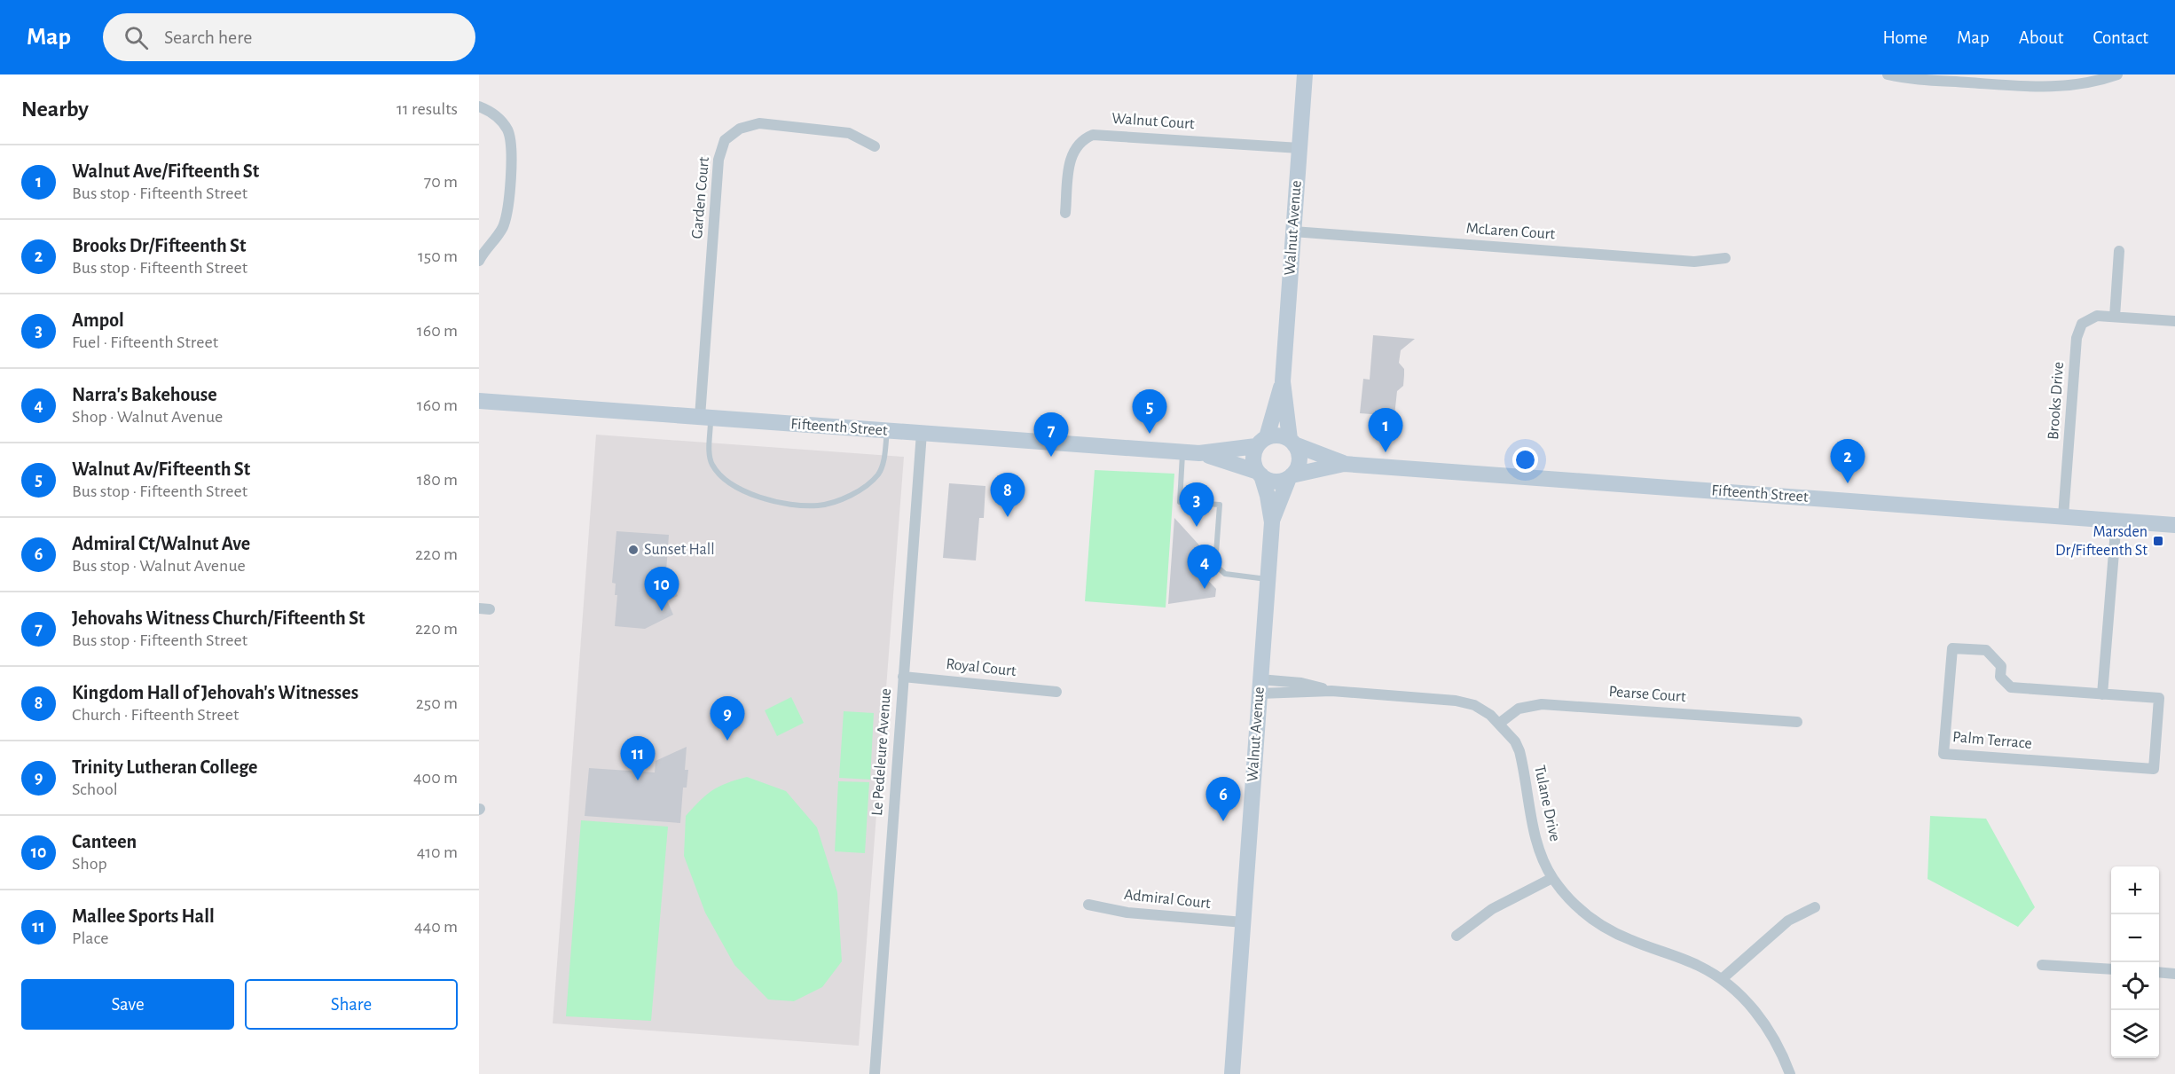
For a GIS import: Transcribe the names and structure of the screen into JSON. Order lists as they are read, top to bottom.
{
  "streets": {
    "street": [
      "Walnut Court",
      "Garden Court",
      "Walnut Avenue",
      "McLaren Court",
      "Brooks Drive",
      "Fifteenth Street",
      "Royal Court",
      "Pearse Court",
      "Palm Terrace",
      "Le Pedeleure Avenue",
      "Tulane Drive",
      "Admiral Court"
    ]
  },
  "crossings": [
    ["Walnut Court", "Walnut Avenue"],
    ["Garden Court", "Fifteenth Street"],
    ["Walnut Avenue", "McLaren Court"],
    ["Walnut Avenue", "Fifteenth Street"],
    ["Walnut Avenue", "Tulane Drive"],
    ["Walnut Avenue", "Admiral Court"],
    ["Brooks Drive", "Fifteenth Street"],
    ["Fifteenth Street", "Le Pedeleure Avenue"],
    ["Royal Court", "Le Pedeleure Avenue"],
    ["Pearse Court", "Tulane Drive"]
  ],
  "places": {
    "transit": ["Marsden Dr/Fifteenth St"],
    "other": ["Sunset Hall"]
  },
  "page": {
    "header": "Map",
    "search": "Search here",
    "nav": [
      "Home",
      "Map",
      "About",
      "Contact"
    ],
    "heading": ["Nearby", "11 results"],
    "list": [
      {
        "mark": "1",
        "name": "Walnut Ave/Fifteenth St",
        "note": "Bus stop · Fifteenth Street",
        "value": "70 m"
      },
      {
        "mark": "2",
        "name": "Brooks Dr/Fifteenth St",
        "note": "Bus stop · Fifteenth Street",
        "value": "150 m"
      },
      {
        "mark": "3",
        "name": "Ampol",
        "note": "Fuel · Fifteenth Street",
        "value": "160 m"
      },
      {
        "mark": "4",
        "name": "Narra's Bakehouse",
        "note": "Shop · Walnut Avenue",
        "value": "160 m"
      },
      {
        "mark": "5",
        "name": "Walnut Av/Fifteenth St",
        "note": "Bus stop · Fifteenth Street",
        "value": "180 m"
      },
      {
        "mark": "6",
        "name": "Admiral Ct/Walnut Ave",
        "note": "Bus stop · Walnut Avenue",
        "value": "220 m"
      },
      {
        "mark": "7",
        "name": "Jehovahs Witness Church/Fifteenth St",
        "note": "Bus stop · Fifteenth Street",
        "value": "220 m"
      },
      {
        "mark": "8",
        "name": "Kingdom Hall of Jehovah's Witnesses",
        "note": "Church · Fifteenth Street",
        "value": "250 m"
      },
      {
        "mark": "9",
        "name": "Trinity Lutheran College",
        "note": "School",
        "value": "400 m"
      },
      {
        "mark": "10",
        "name": "Canteen",
        "note": "Shop",
        "value": "410 m"
      },
      {
        "mark": "11",
        "name": "Mallee Sports Hall",
        "note": "Place",
        "value": "440 m"
      }
    ],
    "pins": [
      "5",
      "1",
      "7",
      "2",
      "8",
      "3",
      "4",
      "10",
      "9",
      "11",
      "6"
    ],
    "map_buttons": ["+", "−"],
    "buttons": ["Save", "Share"]
  }
}
